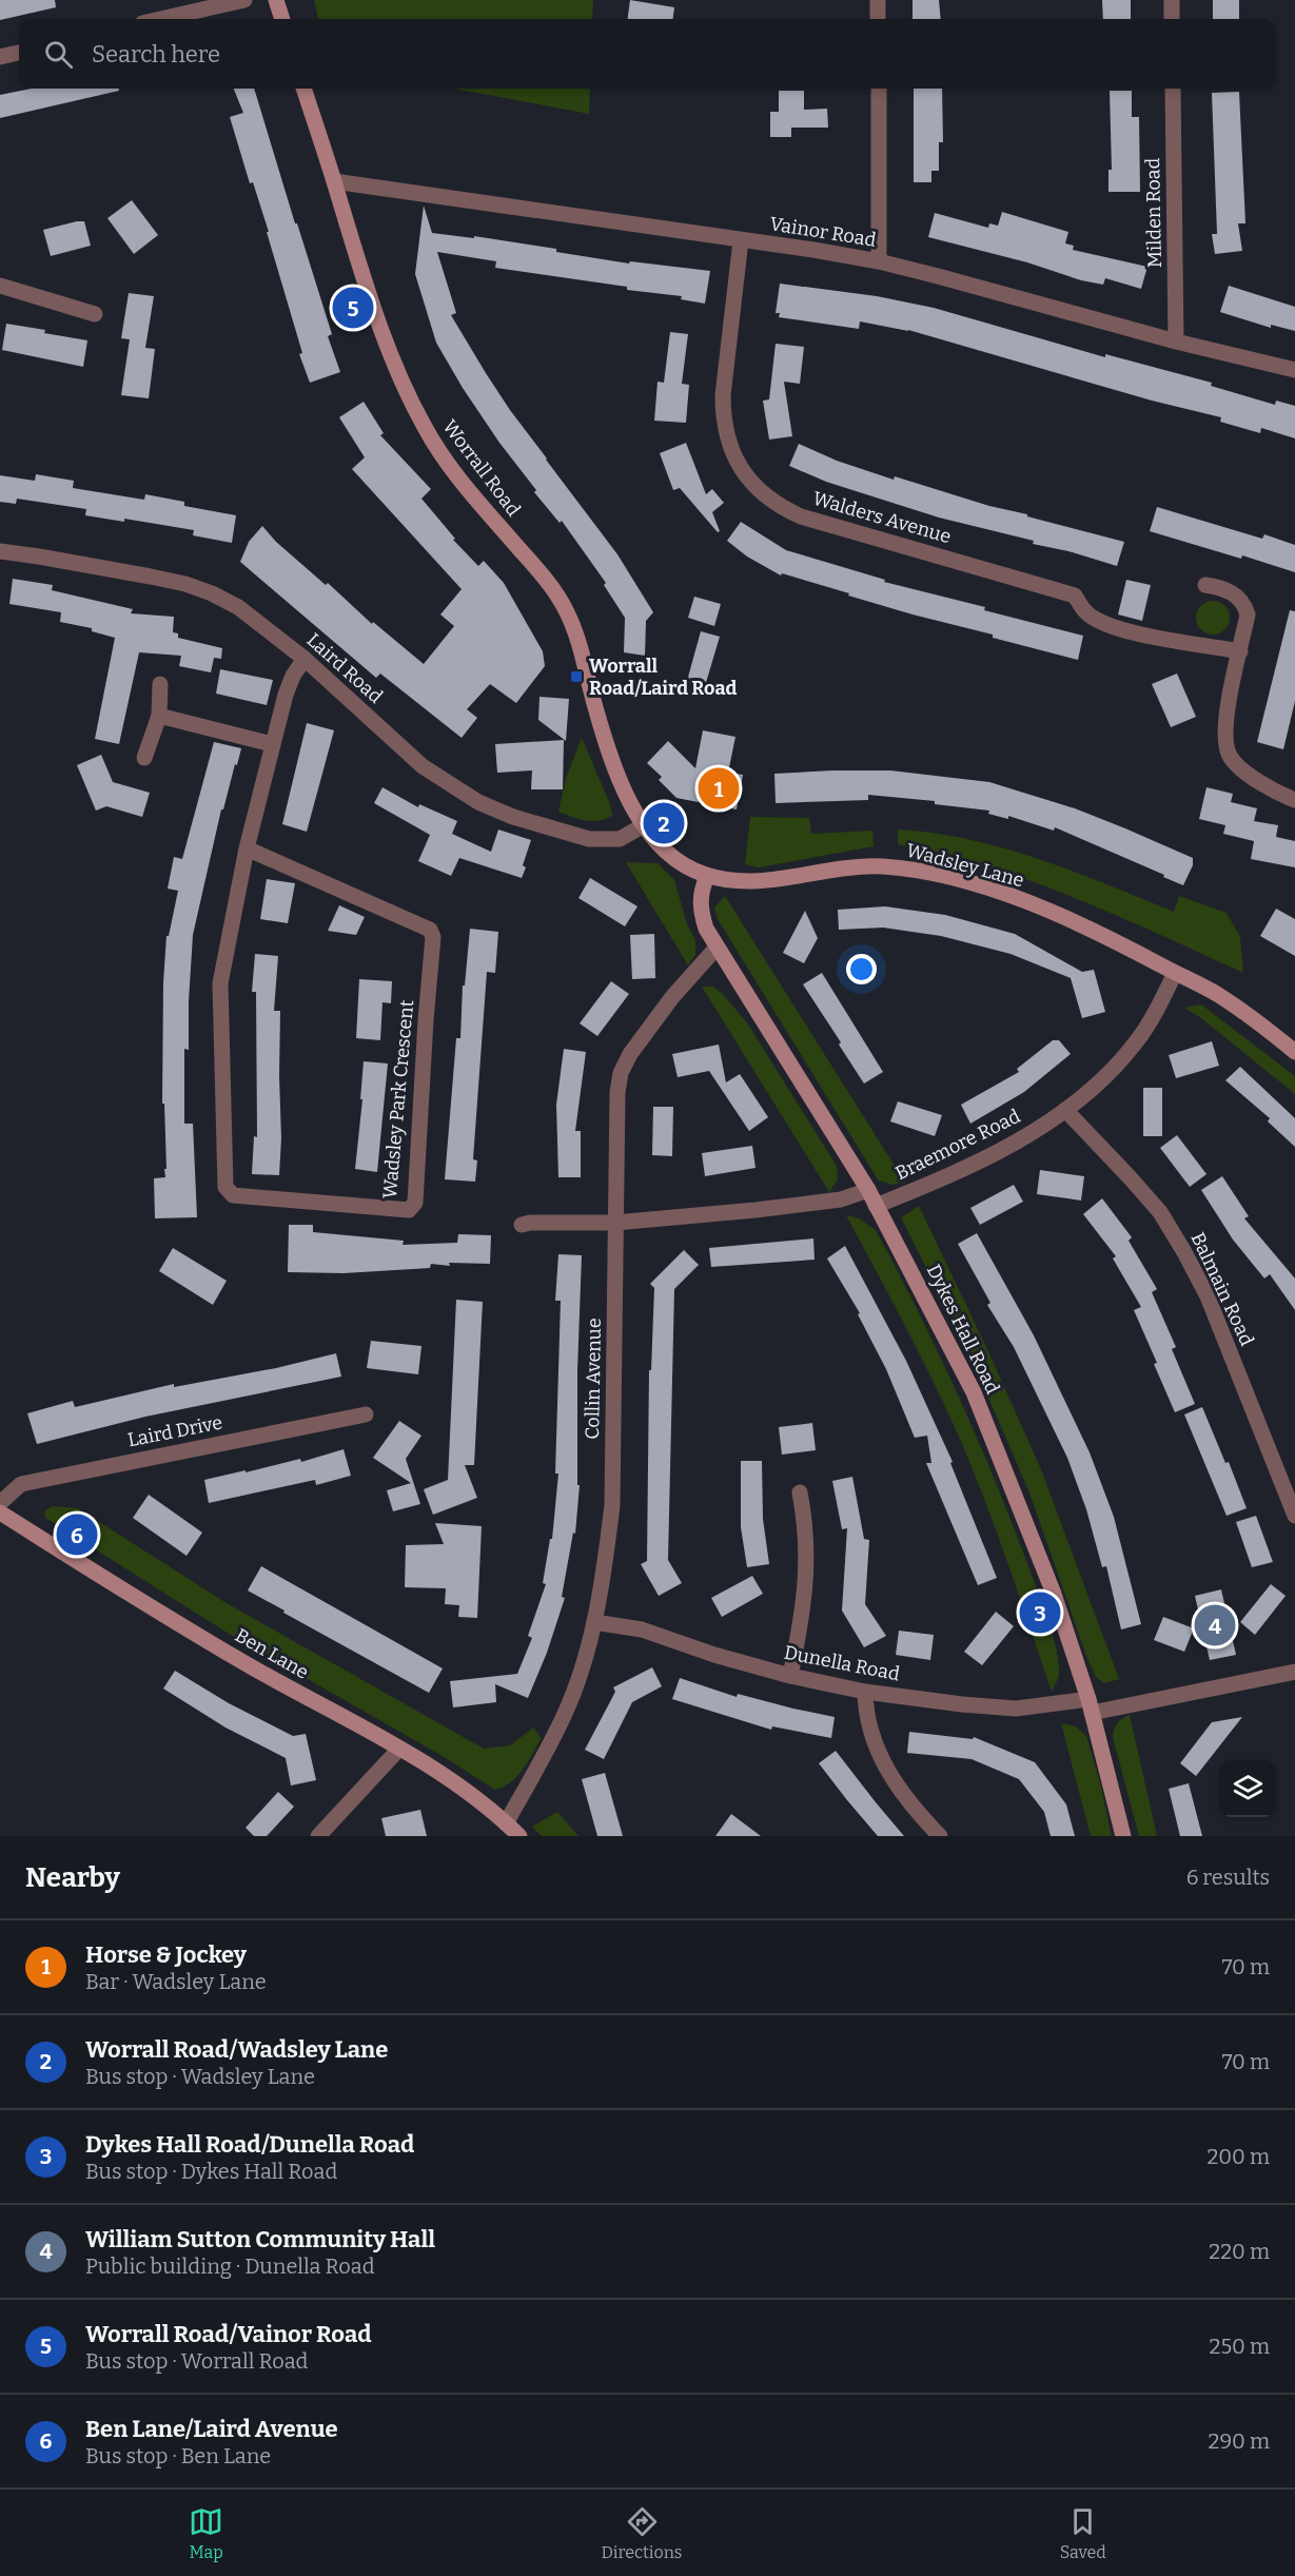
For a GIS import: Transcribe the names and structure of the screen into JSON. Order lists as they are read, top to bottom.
{
  "streets": {
    "street": [
      "Milden Road",
      "Vainor Road",
      "Worrall Road",
      "Walders Avenue",
      "Laird Road",
      "Wadsley Lane",
      "Wadsley Park Crescent",
      "Braemore Road",
      "Balmain Road",
      "Dykes Hall Road",
      "Collin Avenue",
      "Laird Drive",
      "Ben Lane",
      "Dunella Road"
    ]
  },
  "crossings": [
    ["Milden Road", "Vainor Road"],
    ["Vainor Road", "Worrall Road"],
    ["Vainor Road", "Walders Avenue"],
    ["Worrall Road", "Laird Road"],
    ["Worrall Road", "Wadsley Lane"],
    ["Laird Road", "Wadsley Lane"],
    ["Laird Road", "Wadsley Park Crescent"],
    ["Wadsley Lane", "Braemore Road"],
    ["Wadsley Lane", "Dykes Hall Road"],
    ["Braemore Road", "Balmain Road"],
    ["Braemore Road", "Dykes Hall Road"],
    ["Braemore Road", "Collin Avenue"],
    ["Dykes Hall Road", "Collin Avenue"],
    ["Dykes Hall Road", "Dunella Road"],
    ["Collin Avenue", "Ben Lane"],
    ["Collin Avenue", "Dunella Road"]
  ],
  "places": {
    "transit": ["Worrall Road/Laird Road"]
  },
  "page": {
    "search": "Search here",
    "pins": [
      "5",
      "1",
      "2",
      "6",
      "3",
      "4"
    ],
    "heading": ["Nearby", "6 results"],
    "list": [
      {
        "mark": "1",
        "name": "Horse & Jockey",
        "note": "Bar · Wadsley Lane",
        "value": "70 m"
      },
      {
        "mark": "2",
        "name": "Worrall Road/Wadsley Lane",
        "note": "Bus stop · Wadsley Lane",
        "value": "70 m"
      },
      {
        "mark": "3",
        "name": "Dykes Hall Road/Dunella Road",
        "note": "Bus stop · Dykes Hall Road",
        "value": "200 m"
      },
      {
        "mark": "4",
        "name": "William Sutton Community Hall",
        "note": "Public building · Dunella Road",
        "value": "220 m"
      },
      {
        "mark": "5",
        "name": "Worrall Road/Vainor Road",
        "note": "Bus stop · Worrall Road",
        "value": "250 m"
      },
      {
        "mark": "6",
        "name": "Ben Lane/Laird Avenue",
        "note": "Bus stop · Ben Lane",
        "value": "290 m"
      }
    ],
    "nav": ["Map", "Directions", "Saved"]
  }
}
